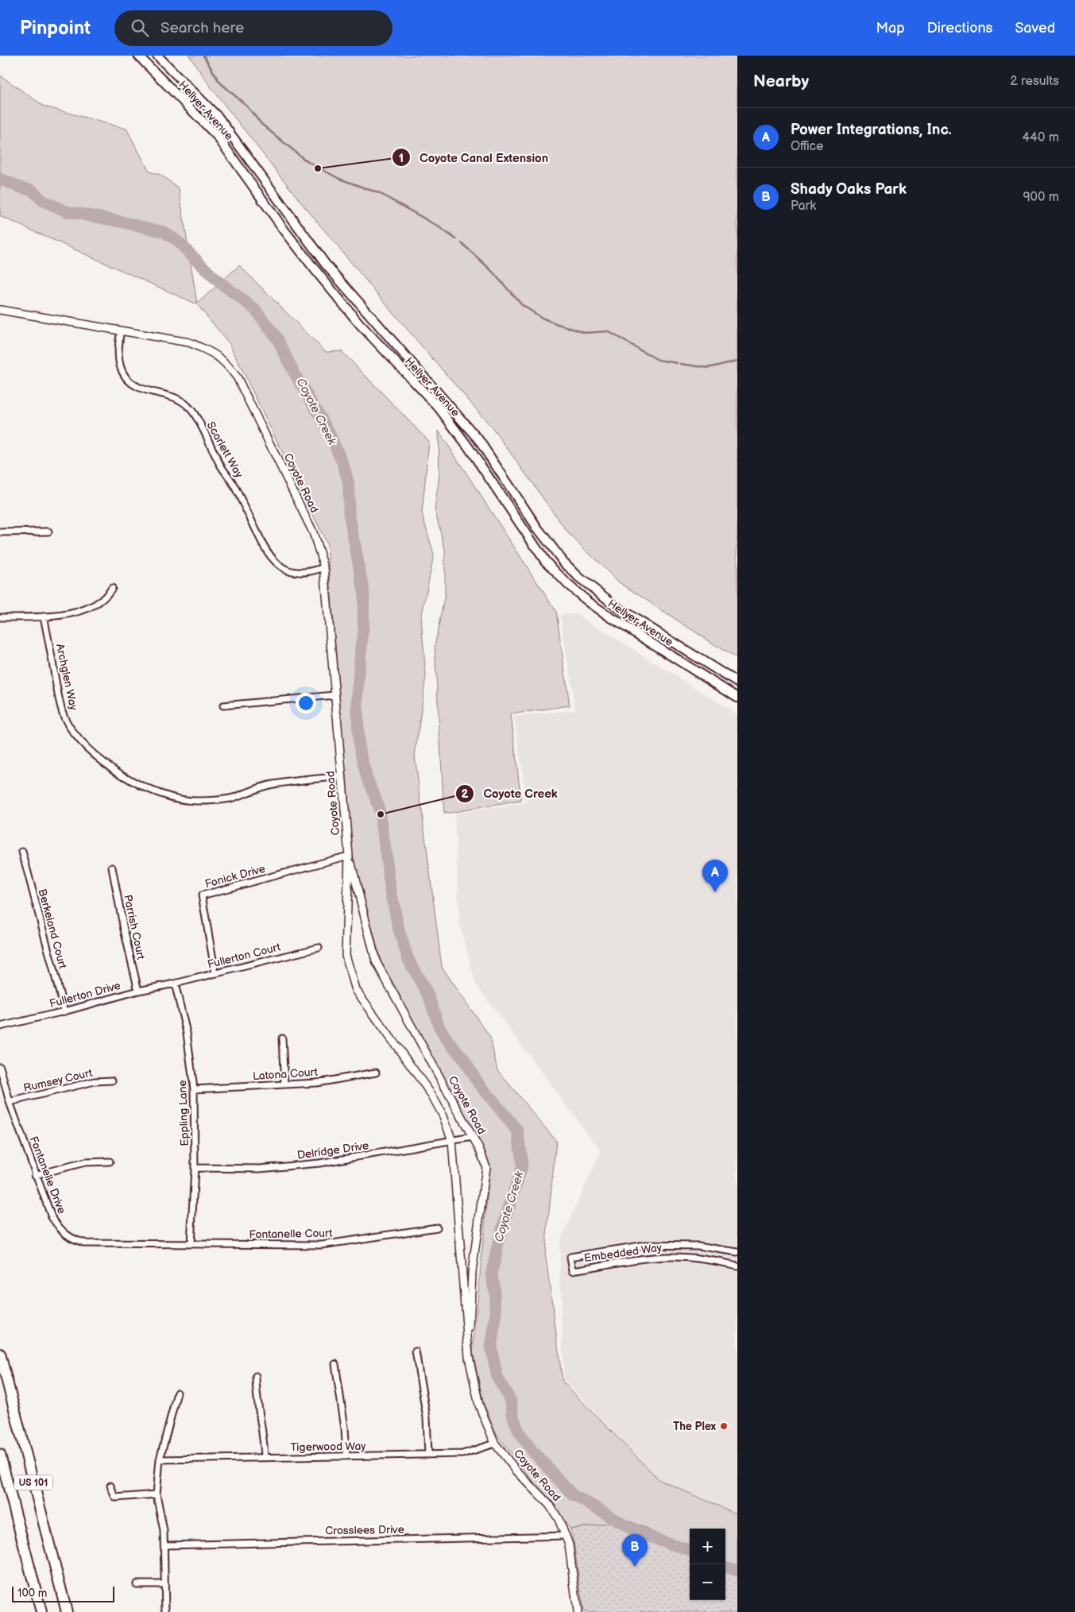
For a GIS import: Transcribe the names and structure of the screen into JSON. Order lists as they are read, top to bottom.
{
  "streets": {
    "highway": ["US 101"],
    "main road": ["Hellyer Avenue"],
    "street": [
      "Scarlett Way",
      "Coyote Road",
      "Archglen Way",
      "Fonick Drive",
      "Parrish Court",
      "Berkeland Court",
      "Fullerton Court",
      "Fullerton Drive",
      "Latona Court",
      "Rumsey Court",
      "Eppling Lane",
      "Delridge Drive",
      "Fontanelle Drive",
      "Fontanelle Court",
      "Embedded Way",
      "Tigerwood Way",
      "Crosslees Drive"
    ]
  },
  "crossings": [
    ["Scarlett Way", "Coyote Road"],
    ["Coyote Road", "Archglen Way"],
    ["Coyote Road", "Fonick Drive"],
    ["Coyote Road", "Delridge Drive"],
    ["Coyote Road", "Tigerwood Way"],
    ["Coyote Road", "Crosslees Drive"],
    ["Fonick Drive", "Fullerton Court"],
    ["Parrish Court", "Fullerton Drive"],
    ["Berkeland Court", "Fullerton Drive"],
    ["Fullerton Court", "Fullerton Drive"],
    ["Fullerton Court", "Eppling Lane"],
    ["Fullerton Drive", "Eppling Lane"],
    ["Latona Court", "Eppling Lane"],
    ["Rumsey Court", "Fontanelle Drive"],
    ["Eppling Lane", "Delridge Drive"],
    ["Eppling Lane", "Fontanelle Drive"],
    ["Eppling Lane", "Fontanelle Court"],
    ["Fontanelle Drive", "Fontanelle Court"]
  ],
  "water": ["Coyote Creek"],
  "places": ["Coyote Canal Extension", "Coyote Creek", "The Plex"],
  "scale_bar": "100 m",
  "page": {
    "header": "Pinpoint",
    "search": "Search here",
    "nav": ["Map", "Directions", "Saved"],
    "heading": ["Nearby", "2 results"],
    "list": [
      {
        "mark": "A",
        "name": "Power Integrations, Inc.",
        "note": "Office",
        "value": "440 m"
      },
      {
        "mark": "B",
        "name": "Shady Oaks Park",
        "note": "Park",
        "value": "900 m"
      }
    ],
    "pins": ["A", "B"],
    "map_buttons": ["+", "−"],
    "scale": "100 m"
  }
}
